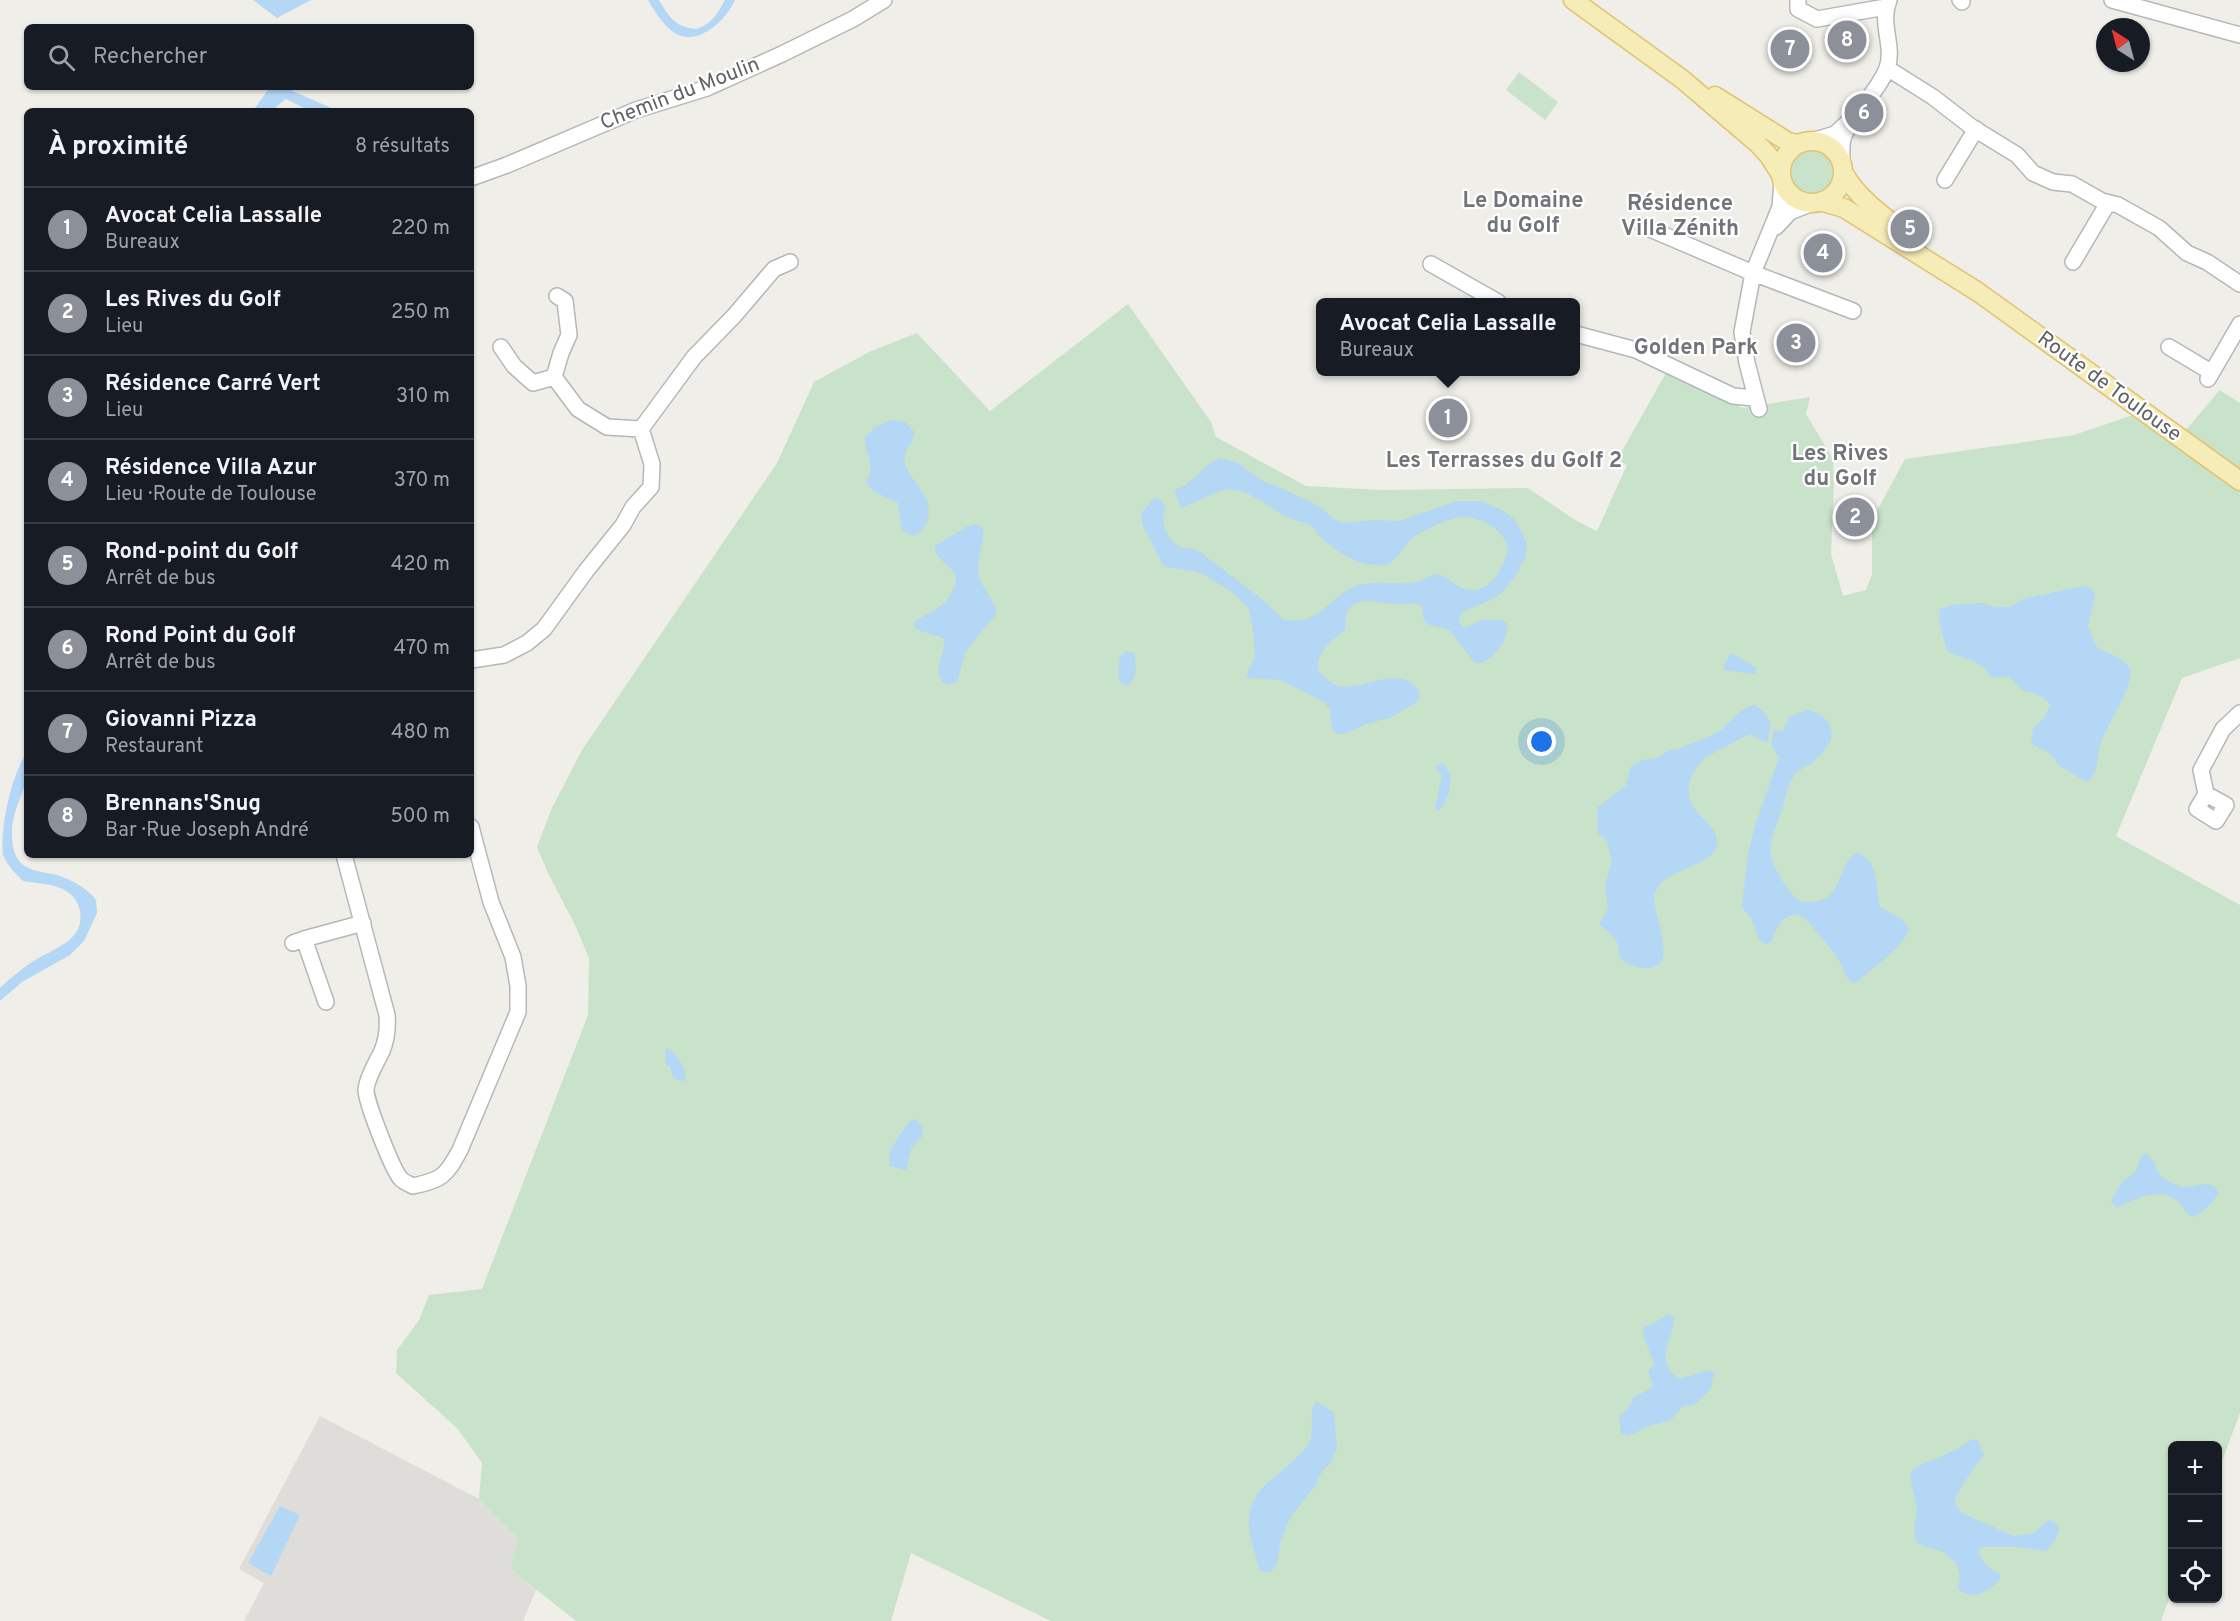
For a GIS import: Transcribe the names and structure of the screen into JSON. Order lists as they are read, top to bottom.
{
  "streets": {
    "main road": ["Route de Toulouse"],
    "street": ["Chemin du Moulin"]
  },
  "districts": [
    "Le Domaine du Golf",
    "Résidence Villa Zénith",
    "Golden Park",
    "Les Rives du Golf",
    "Les Terrasses du Golf 2"
  ],
  "north": "top left",
  "page": {
    "pins": [
      "8",
      "7",
      "6",
      "5",
      "4",
      "3",
      "1",
      "2"
    ],
    "search": "Rechercher",
    "heading": ["À proximité", "8 résultats"],
    "list": [
      {
        "mark": "1",
        "name": "Avocat Celia Lassalle",
        "note": "Bureaux",
        "value": "220 m"
      },
      {
        "mark": "2",
        "name": "Les Rives du Golf",
        "note": "Lieu",
        "value": "250 m"
      },
      {
        "mark": "3",
        "name": "Résidence Carré Vert",
        "note": "Lieu",
        "value": "310 m"
      },
      {
        "mark": "4",
        "name": "Résidence Villa Azur",
        "note": "Lieu · Route de Toulouse",
        "value": "370 m"
      },
      {
        "mark": "5",
        "name": "Rond-point du Golf",
        "note": "Arrêt de bus",
        "value": "420 m"
      },
      {
        "mark": "6",
        "name": "Rond Point du Golf",
        "note": "Arrêt de bus",
        "value": "470 m"
      },
      {
        "mark": "7",
        "name": "Giovanni Pizza",
        "note": "Restaurant",
        "value": "480 m"
      },
      {
        "mark": "8",
        "name": "Brennans'Snug",
        "note": "Bar · Rue Joseph André",
        "value": "500 m"
      }
    ],
    "popup": ["Avocat Celia Lassalle", "Bureaux"],
    "map_buttons": ["+", "−"]
  }
}
